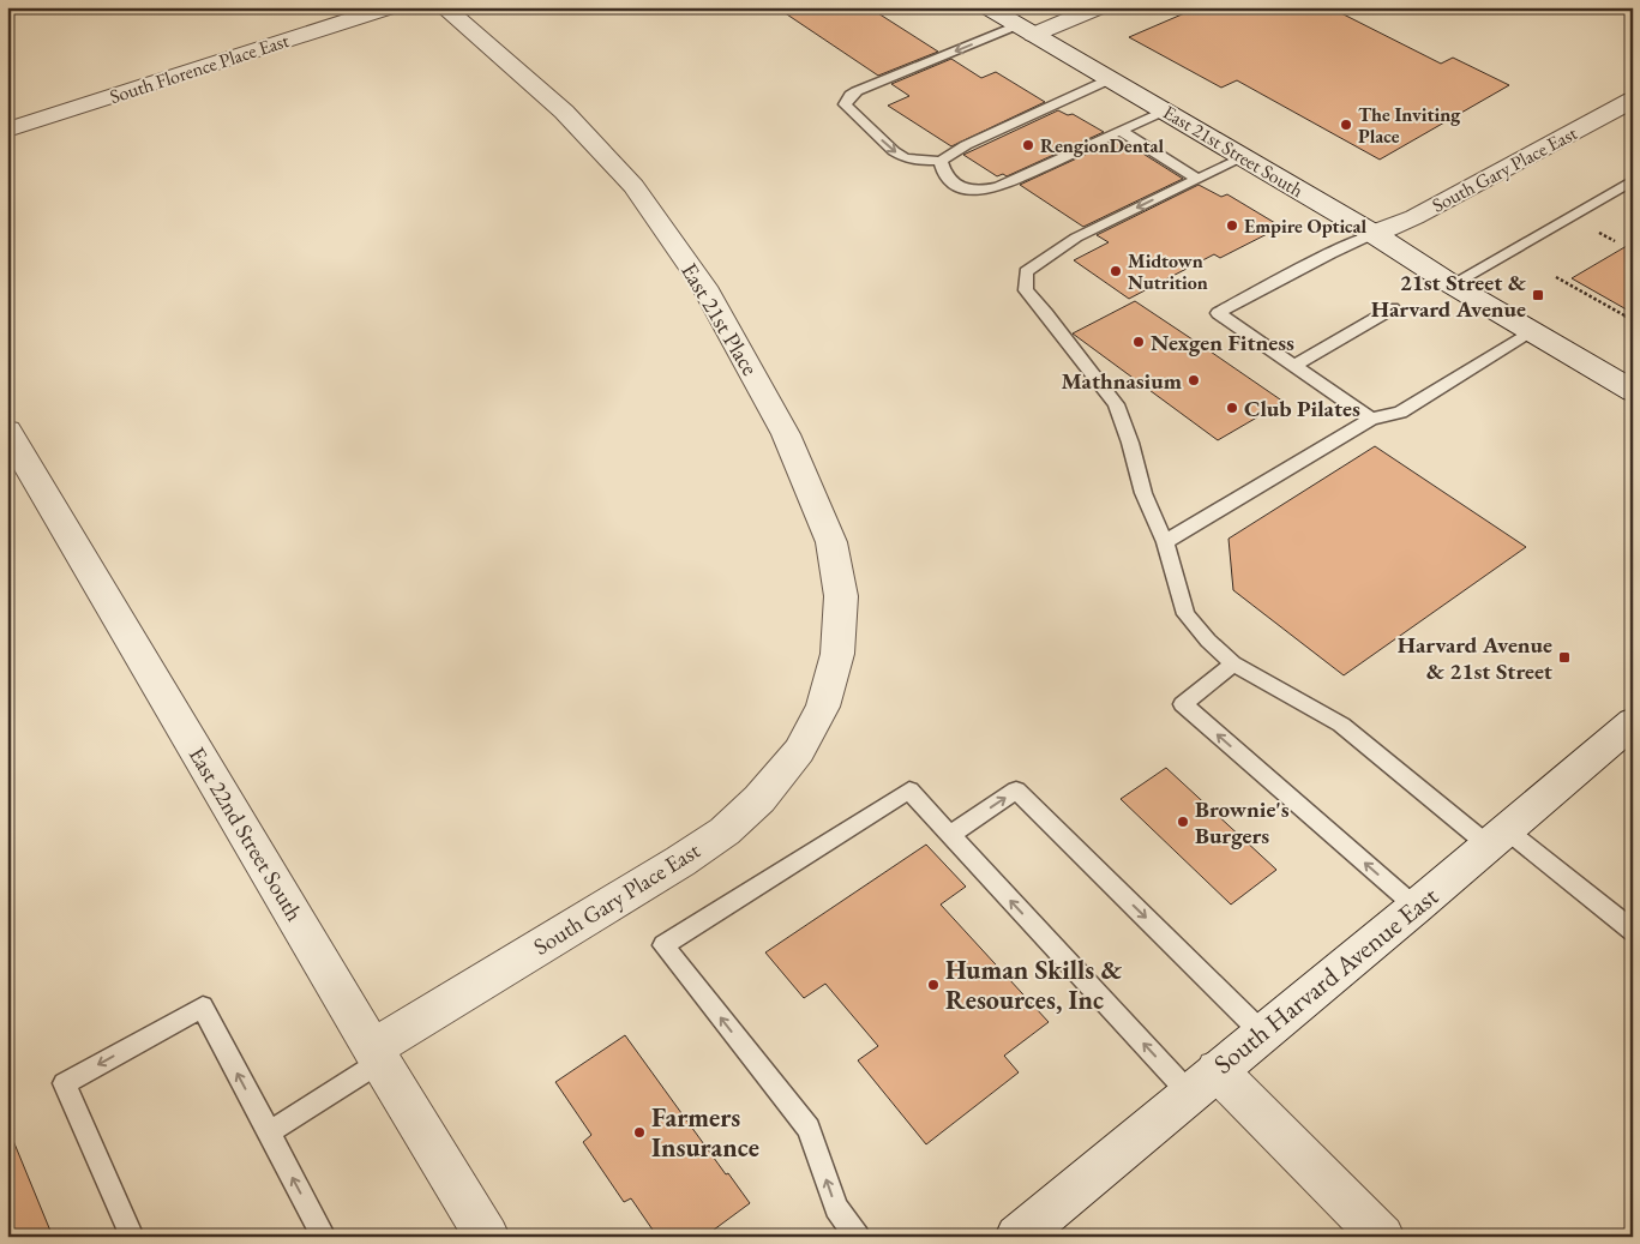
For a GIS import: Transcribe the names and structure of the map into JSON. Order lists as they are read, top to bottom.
{
  "streets": {
    "street": [
      "South Florence Place East",
      "East 21st Street South",
      "South Gary Place East",
      "East 21st Place",
      "East 22nd Street South",
      "South Harvard Avenue East"
    ]
  },
  "crossings": [
    ["East 21st Street South", "South Gary Place East"],
    ["South Gary Place East", "East 21st Place"],
    ["South Gary Place East", "East 22nd Street South"]
  ],
  "places": {
    "other": [
      "The Inviting Place",
      "RengionDental",
      "Empire Optical",
      "Midtown Nutrition",
      "Nexgen Fitness",
      "Mathnasium",
      "Club Pilates",
      "Brownie's Burgers",
      "Human Skills & Resources, Inc",
      "Farmers Insurance"
    ],
    "transit": ["21st Street & Harvard Avenue", "Harvard Avenue & 21st Street"]
  }
}
